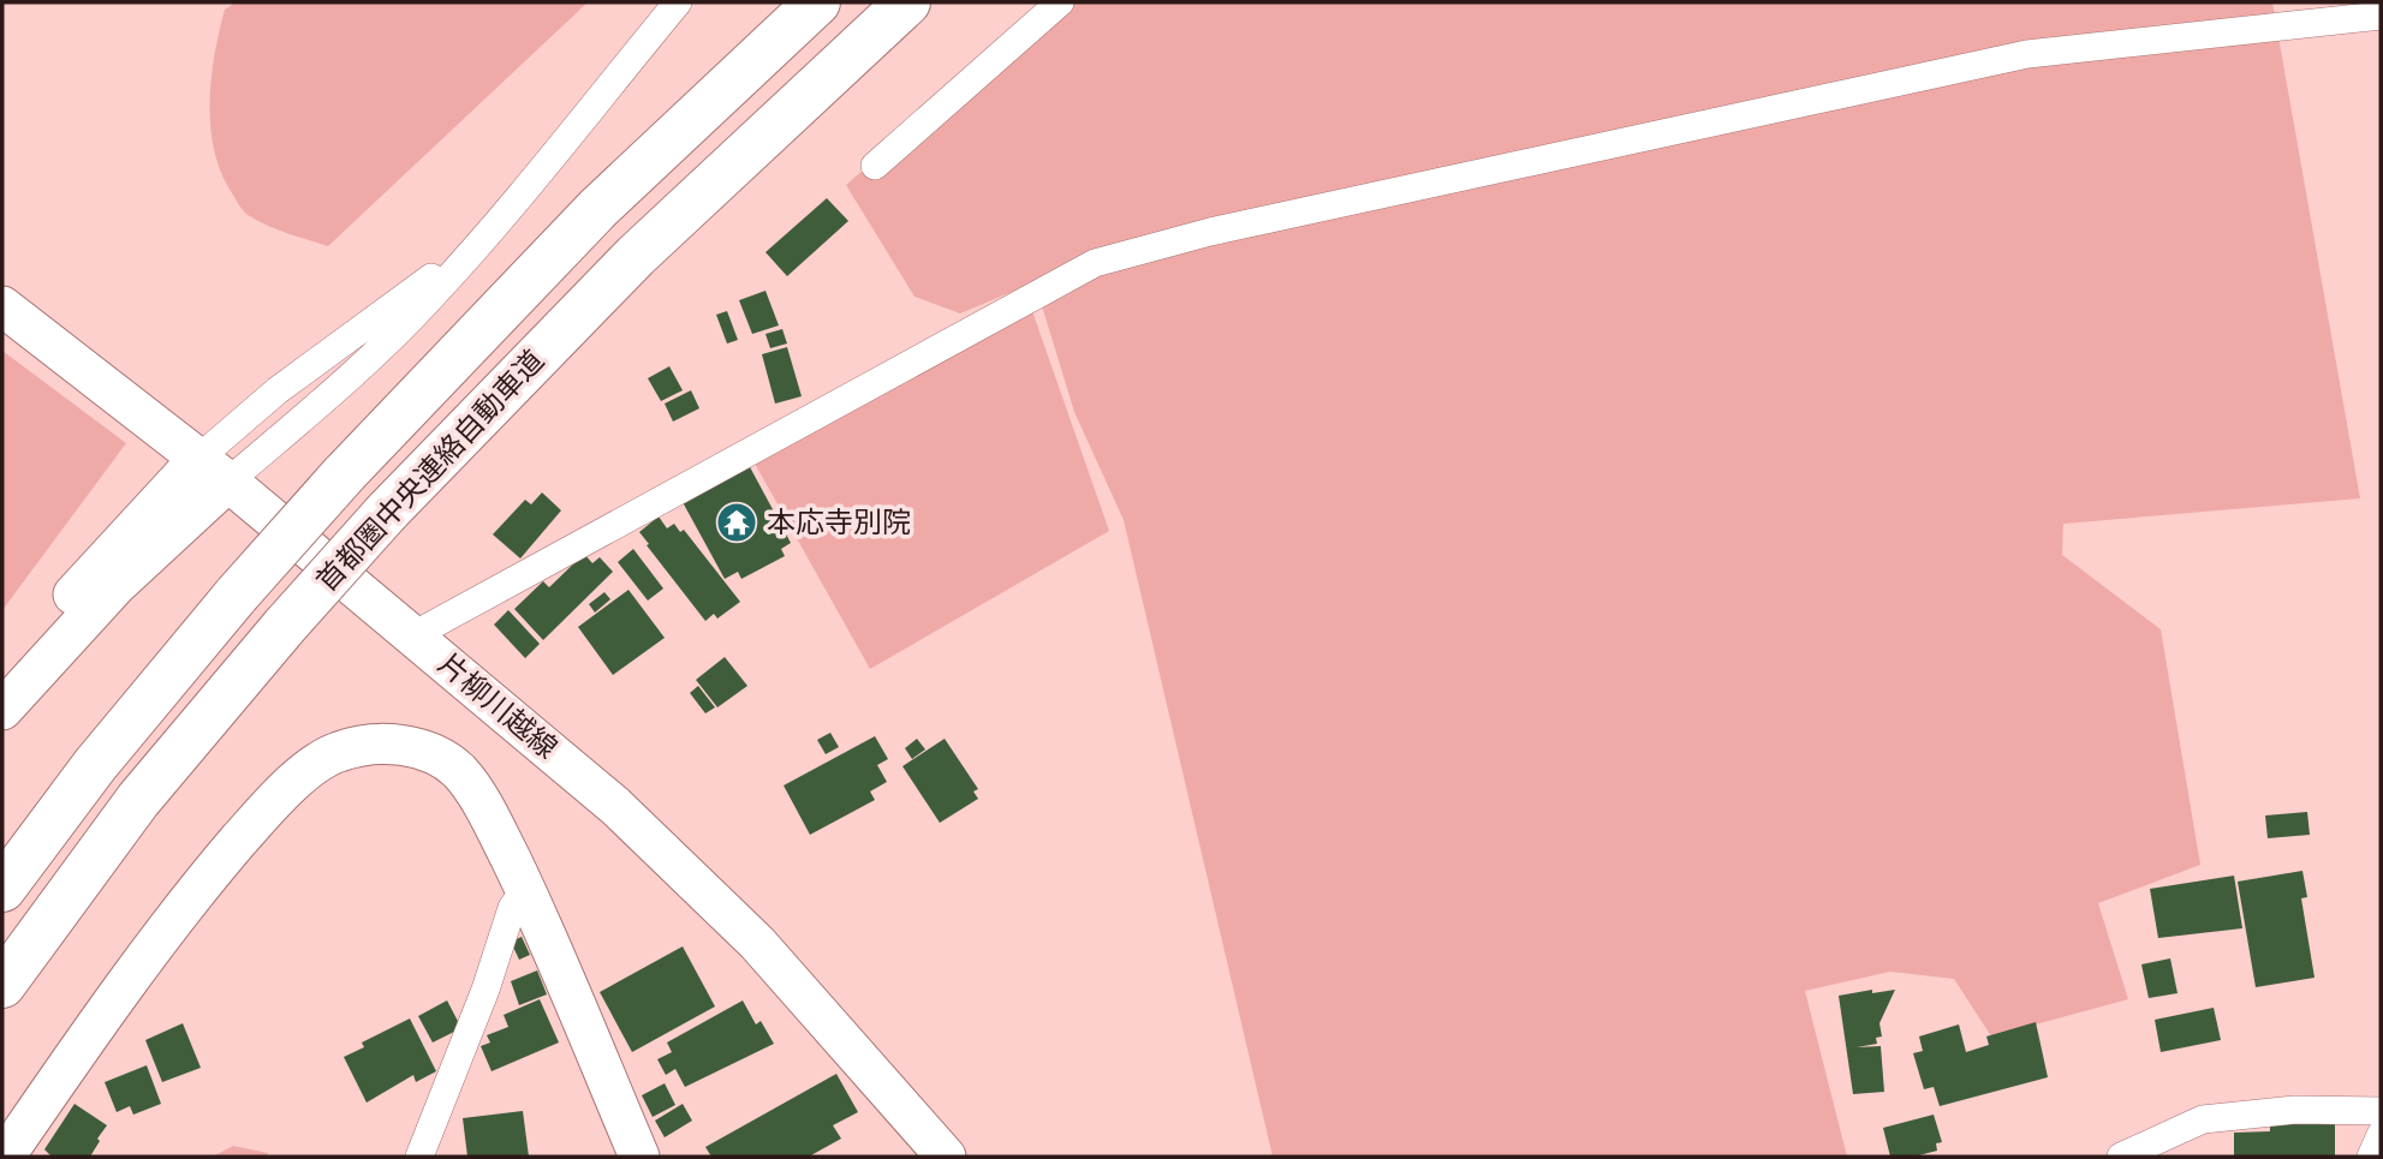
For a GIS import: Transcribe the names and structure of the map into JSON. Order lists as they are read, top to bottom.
{
  "streets": {
    "highway": ["首都圏中央連絡自動車道"],
    "street": ["片柳川越線"]
  },
  "places": {
    "temple": ["本応寺別院"]
  }
}
